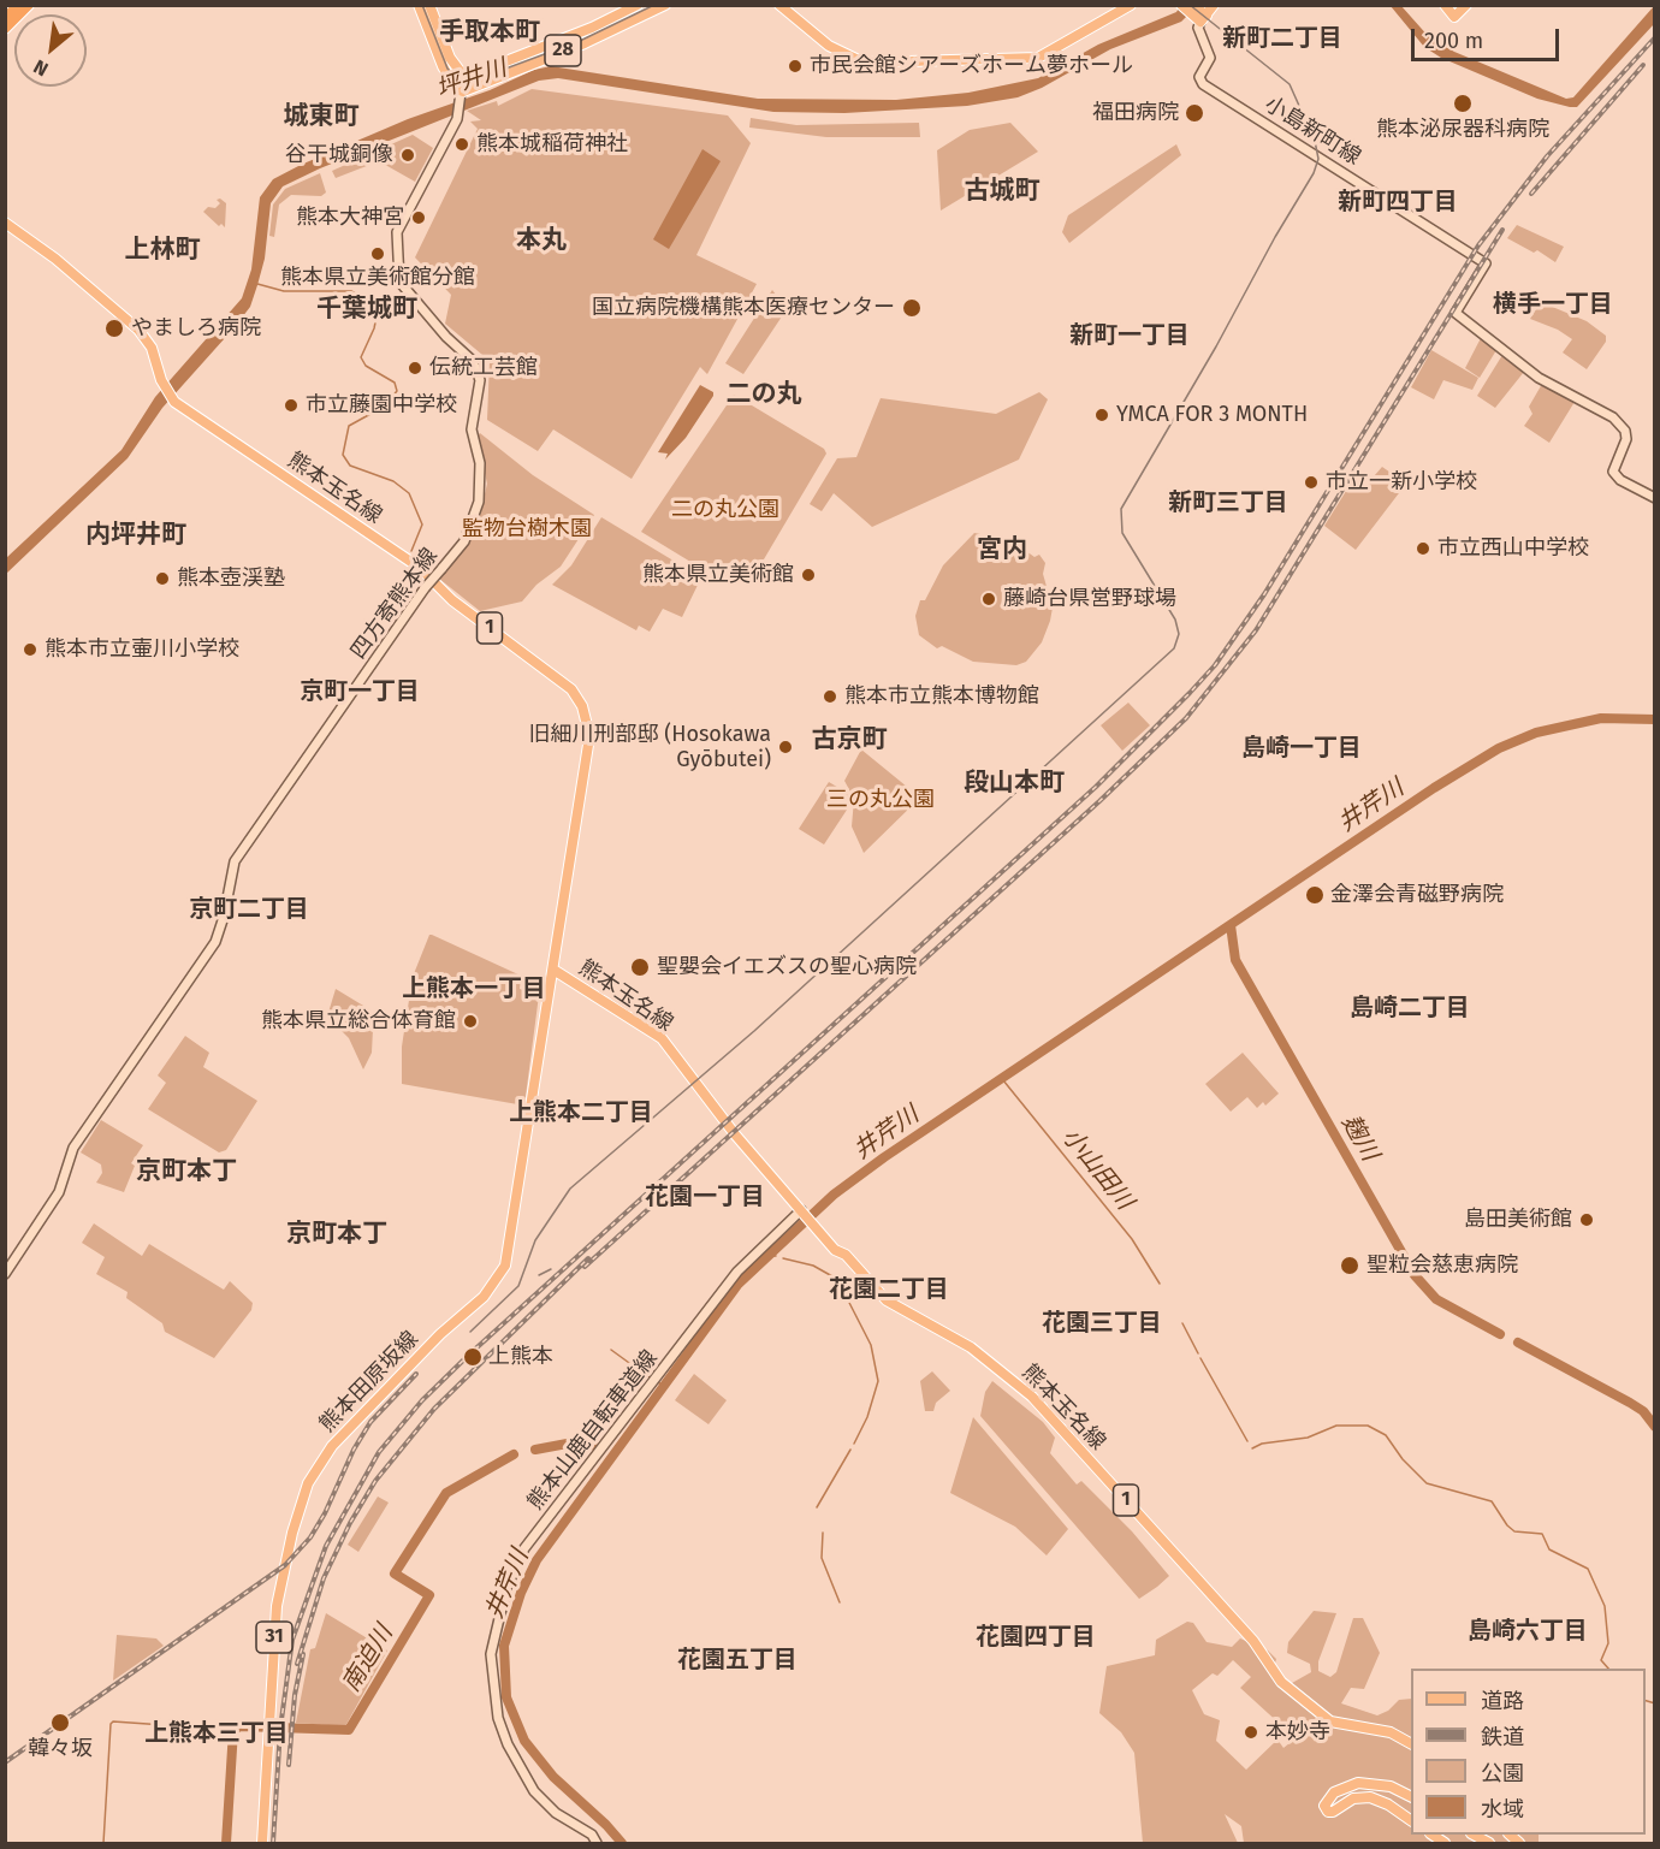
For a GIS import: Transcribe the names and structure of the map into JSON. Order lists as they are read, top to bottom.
{
  "streets": {
    "main road": [
      "28",
      "小島新町線",
      "熊本玉名線",
      "四方寄熊本線",
      "1",
      "熊本田原坂線",
      "熊本山鹿自転車道線",
      "31"
    ]
  },
  "crossings": [
    ["28", "四方寄熊本線"],
    ["熊本玉名線", "熊本田原坂線"],
    ["熊本玉名線", "熊本山鹿自転車道線"]
  ],
  "districts": [
    "手取本町",
    "新町二丁目",
    "城東町",
    "古城町",
    "新町四丁目",
    "本丸",
    "上林町",
    "横手一丁目",
    "千葉城町",
    "新町一丁目",
    "二の丸",
    "新町三丁目",
    "内坪井町",
    "宮内",
    "京町一丁目",
    "古京町",
    "島崎一丁目",
    "段山本町",
    "京町二丁目",
    "上熊本一丁目",
    "島崎二丁目",
    "上熊本二丁目",
    "京町本丁",
    "花園一丁目",
    "京町本丁",
    "花園二丁目",
    "花園三丁目",
    "島崎六丁目",
    "花園四丁目",
    "花園五丁目",
    "上熊本三丁目"
  ],
  "water": [
    "坪井川",
    "井芹川",
    "麹川",
    "小山田川",
    "南迫川"
  ],
  "parks": ["二の丸公園", "監物台樹木園", "三の丸公園"],
  "places": [
    "市民会館シアーズホーム夢ホール",
    "熊本泌尿器科病院",
    "福田病院",
    "熊本城稲荷神社",
    "谷干城銅像",
    "熊本大神宮",
    "熊本県立美術館分館",
    "国立病院機構熊本医療センター",
    "やましろ病院",
    "伝統工芸館",
    "市立藤園中学校",
    "YMCA FOR 3 MONTH",
    "市立一新小学校",
    "市立西山中学校",
    "熊本県立美術館",
    "熊本壺渓塾",
    "藤崎台県営野球場",
    "熊本市立壷川小学校",
    "熊本市立熊本博物館",
    "旧細川刑部邸 (Hosokawa Gyōbutei)",
    "金澤会青磁野病院",
    "聖嬰会イエズスの聖心病院",
    "熊本県立総合体育館",
    "島田美術館",
    "聖粒会慈恵病院",
    "上熊本",
    "韓々坂",
    "本妙寺"
  ],
  "legend": [
    "道路",
    "鉄道",
    "公園",
    "水域"
  ],
  "scale_bar": "200 m",
  "north": "bottom left"
}
